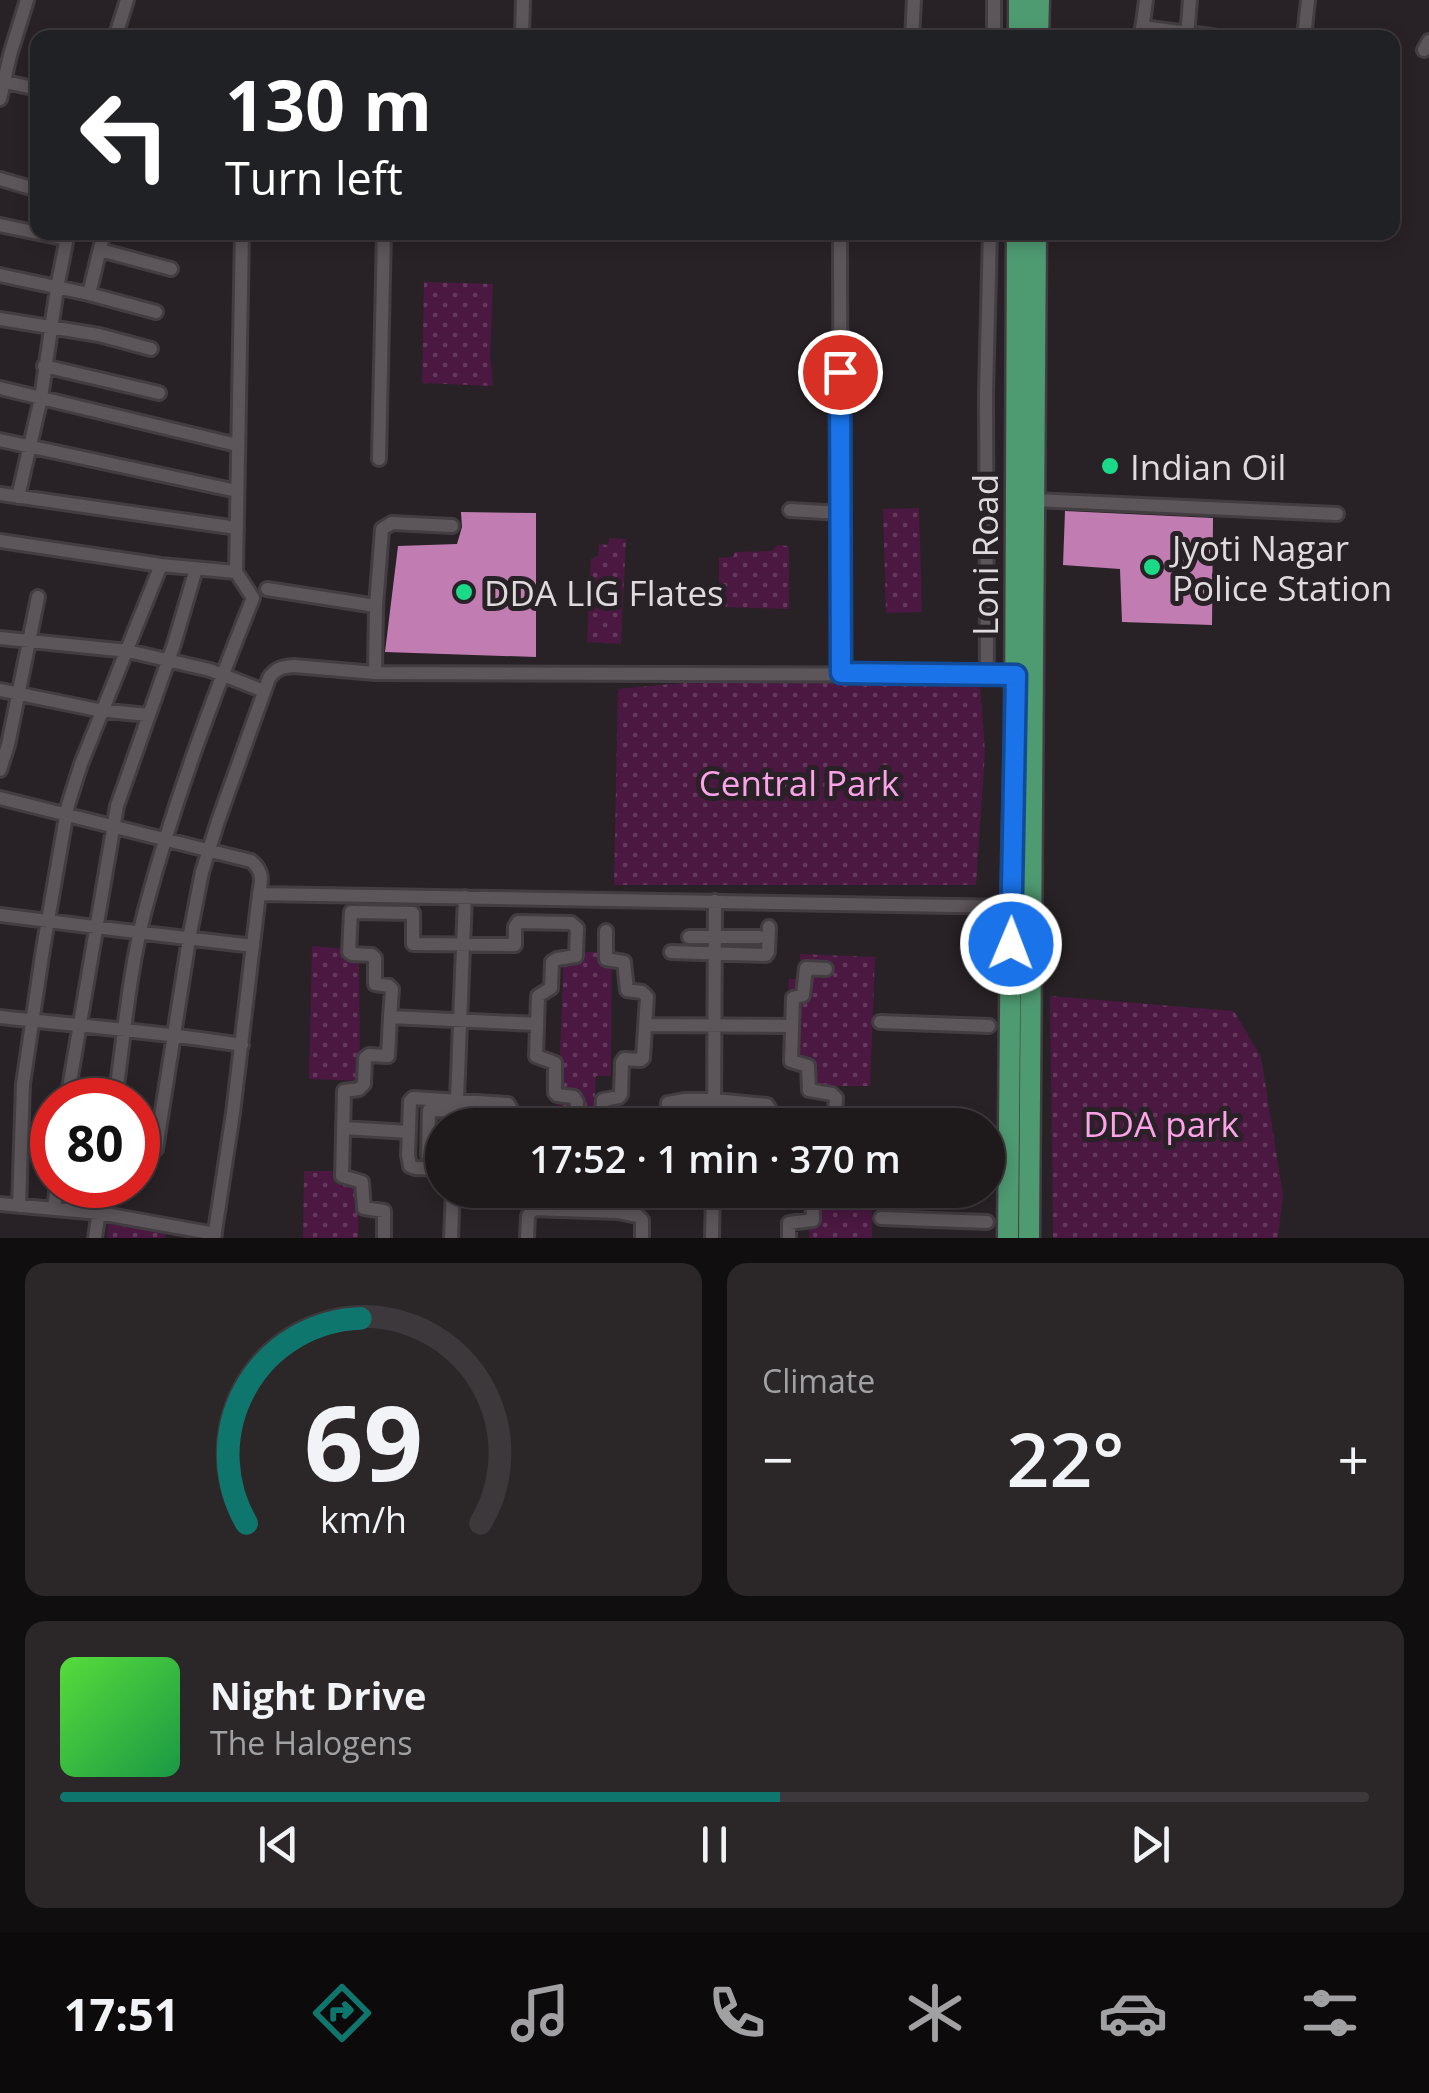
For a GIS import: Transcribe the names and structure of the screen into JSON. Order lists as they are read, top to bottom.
{
  "streets": {
    "highway": ["Loni Road"]
  },
  "parks": ["Central Park", "DDA park"],
  "places": ["Indian Oil", "Jyoti Nagar Police Station", "DDA LIG Flates"],
  "page": {
    "turn": ["130 m", "Turn left"],
    "limit": "80",
    "trip": "17:52 · 1 min · 370 m",
    "tile": "Climate",
    "heat": ["−", "22°", "+"],
    "song": ["Night Drive", "The Halogens"],
    "tabs": "17:51",
    "gauge": ["69", "km/h"]
  }
}
